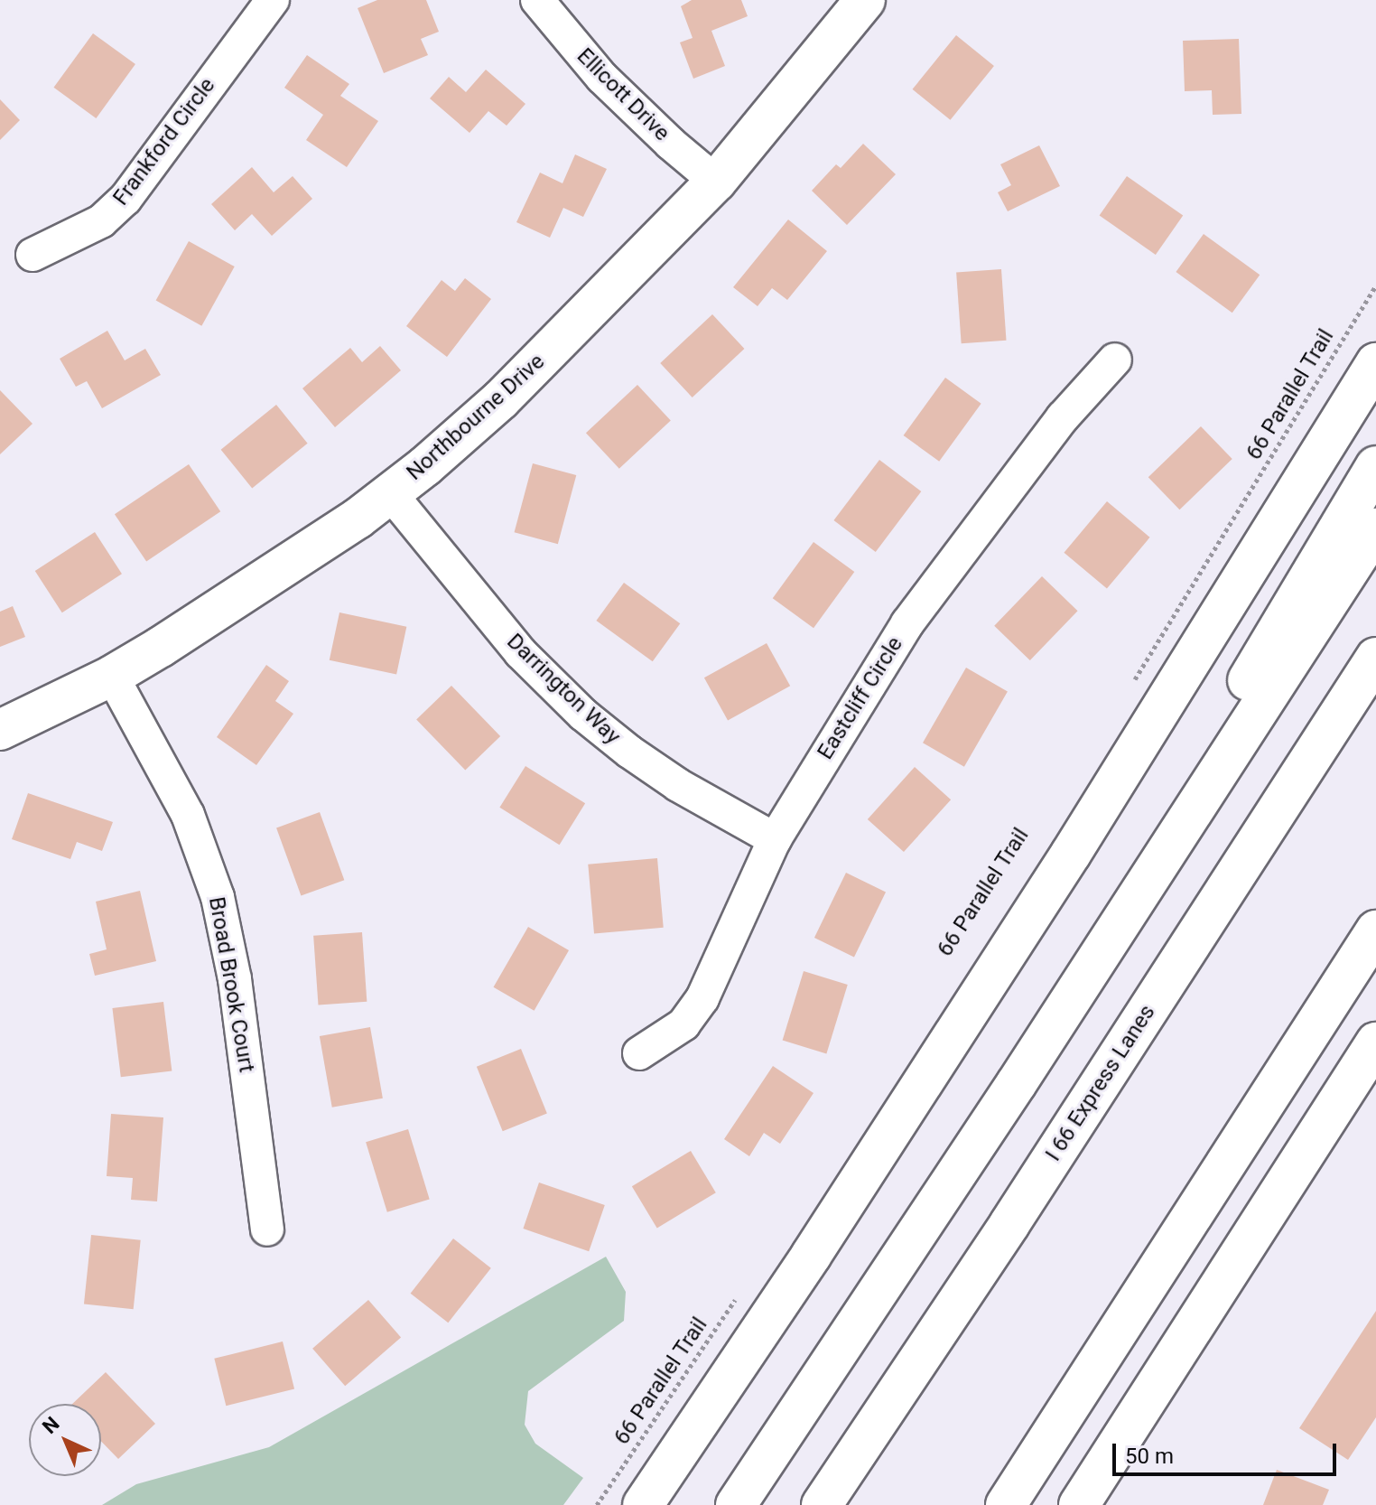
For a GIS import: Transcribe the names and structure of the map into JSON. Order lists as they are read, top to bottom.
{
  "streets": {
    "main road": ["Northbourne Drive", "I 66 Express Lanes"],
    "street": [
      "Ellicott Drive",
      "Frankford Circle",
      "Darrington Way",
      "Eastcliff Circle",
      "Broad Brook Court"
    ],
    "path": ["66 Parallel Trail"]
  },
  "crossings": [
    ["Ellicott Drive", "Northbourne Drive"],
    ["Northbourne Drive", "Darrington Way"],
    ["Northbourne Drive", "Broad Brook Court"],
    ["Darrington Way", "Eastcliff Circle"]
  ],
  "scale_bar": "50 m",
  "north": "top left"
}
